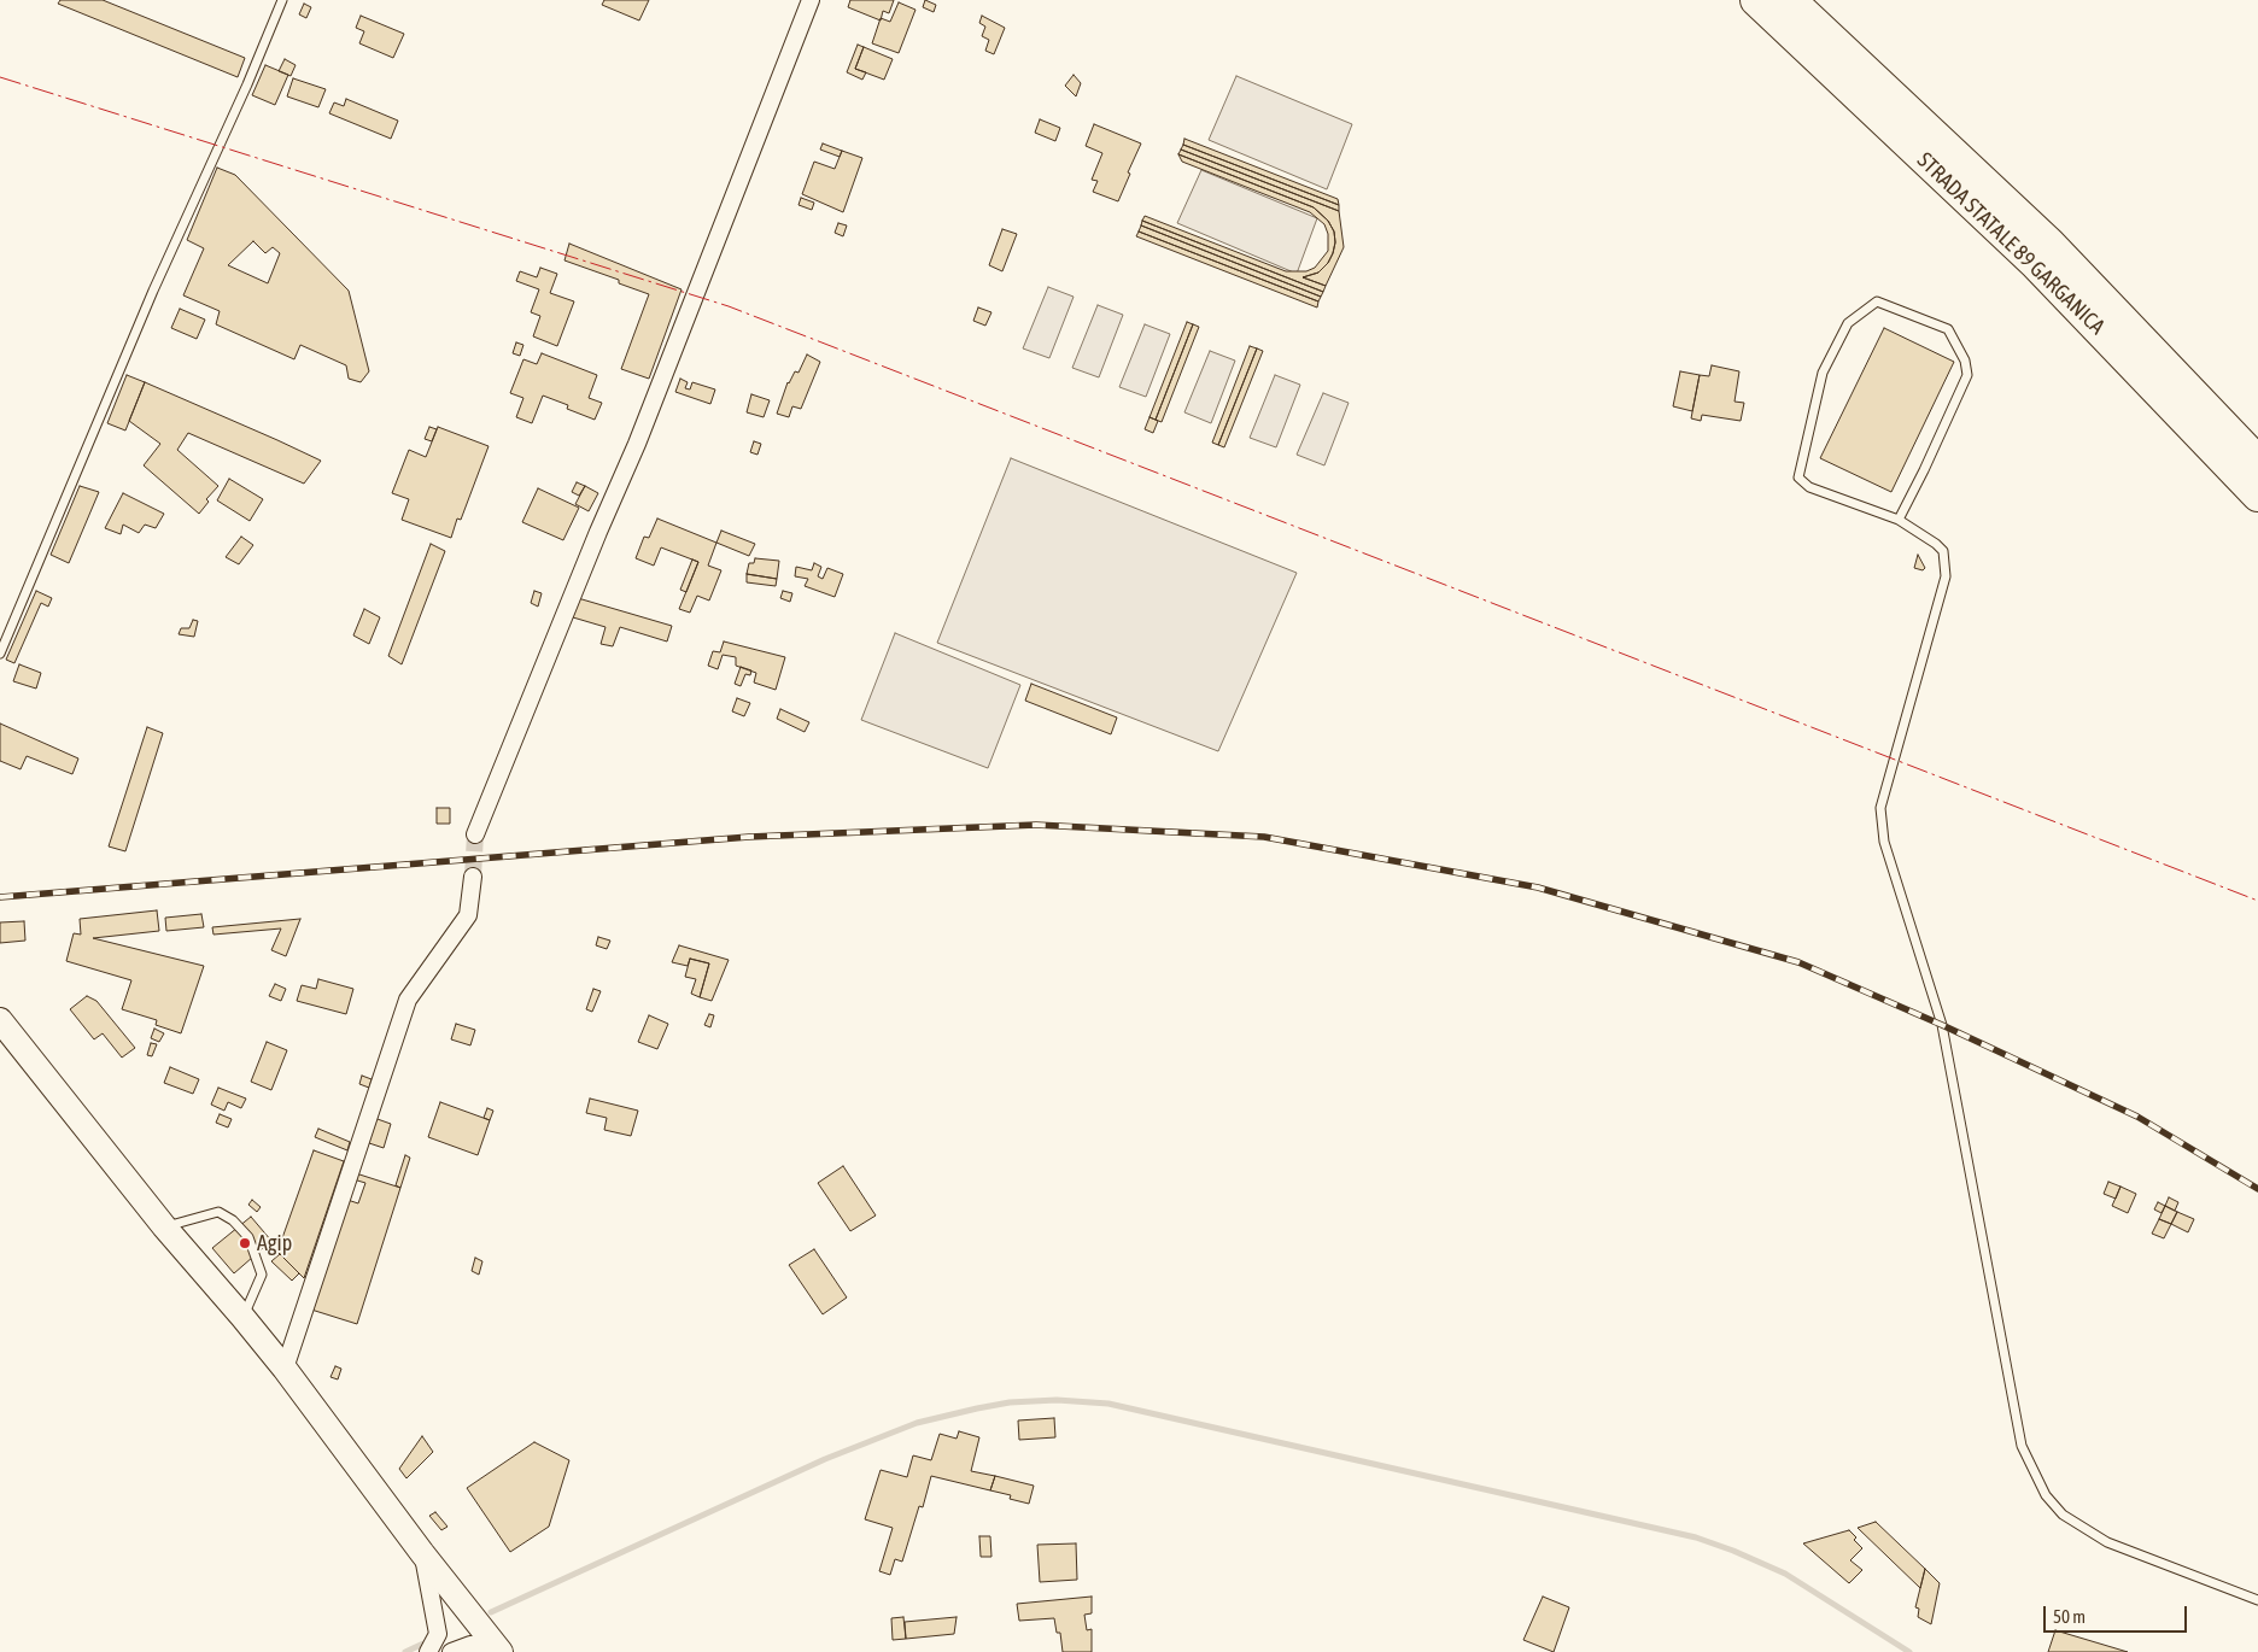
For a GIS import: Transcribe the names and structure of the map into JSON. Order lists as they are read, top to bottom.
{
  "streets": {
    "highway": ["STRADA STATALE 89 GARGANICA"]
  },
  "places": ["Agip"],
  "scale_bar": "50 m"
}
